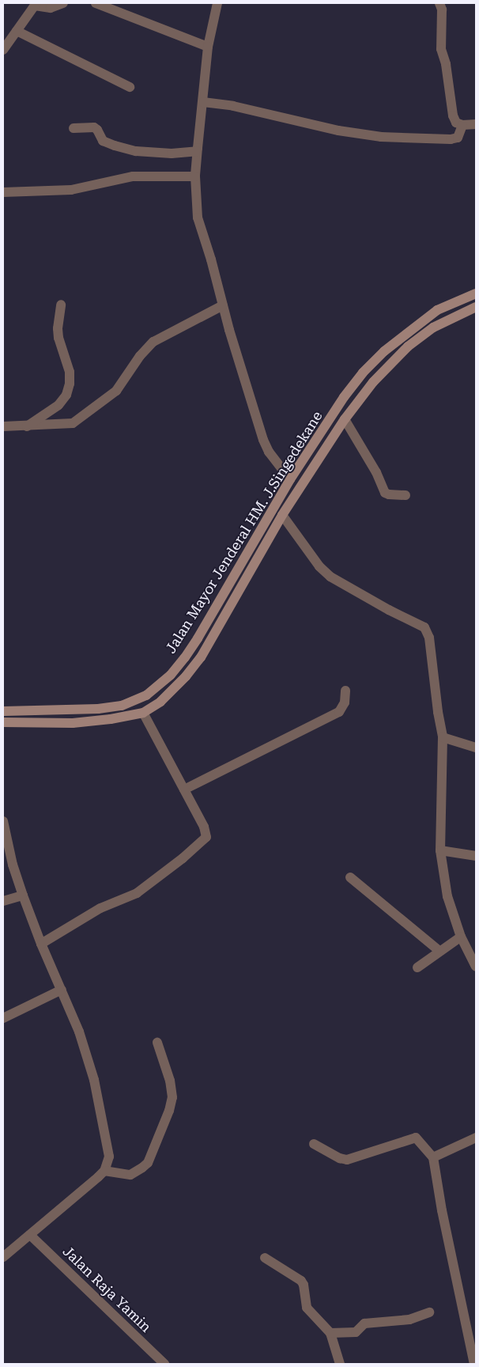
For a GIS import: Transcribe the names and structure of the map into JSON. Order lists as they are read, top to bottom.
{
  "streets": {
    "main road": ["Jalan Mayor Jenderal HM. J.Singedekane"],
    "street": ["Jalan Raja Yamin"]
  }
}
